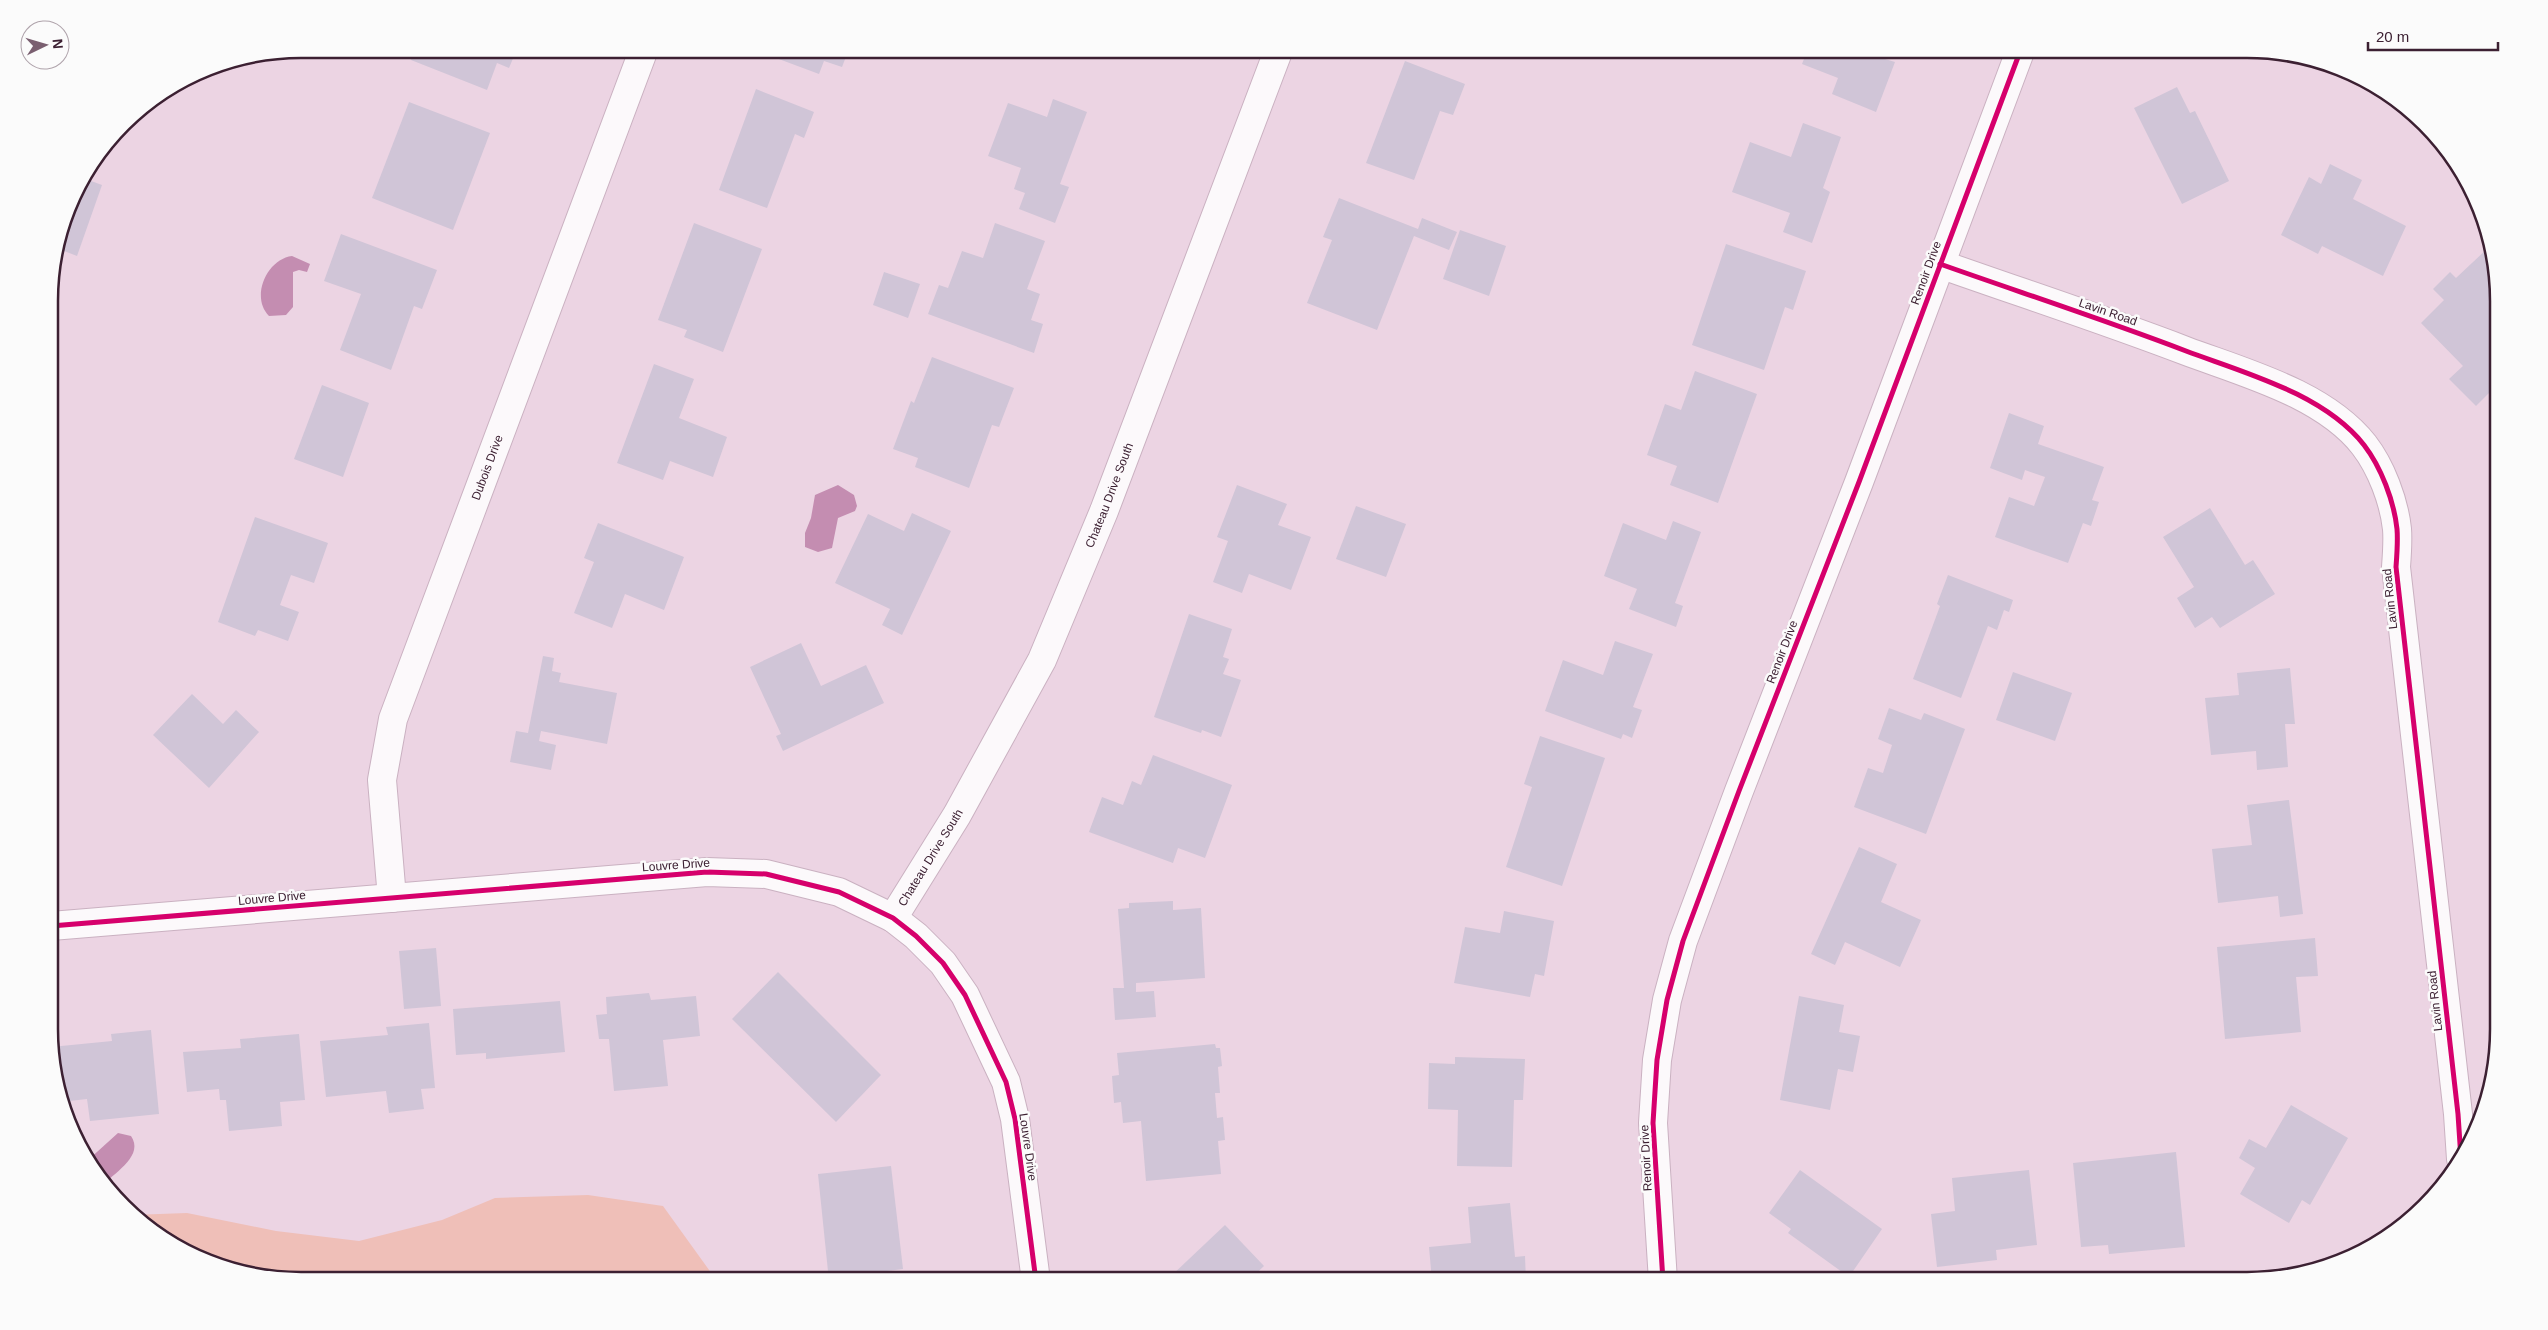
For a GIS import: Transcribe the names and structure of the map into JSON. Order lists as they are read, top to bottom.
{
  "streets": {
    "street": [
      "Renoir Drive",
      "Lavin Road",
      "Dubois Drive",
      "Chateau Drive South",
      "Louvre Drive"
    ]
  },
  "crossings": [
    ["Renoir Drive", "Lavin Road"],
    ["Dubois Drive", "Louvre Drive"],
    ["Chateau Drive South", "Louvre Drive"]
  ],
  "scale_bar": "20 m",
  "north": "right"
}
